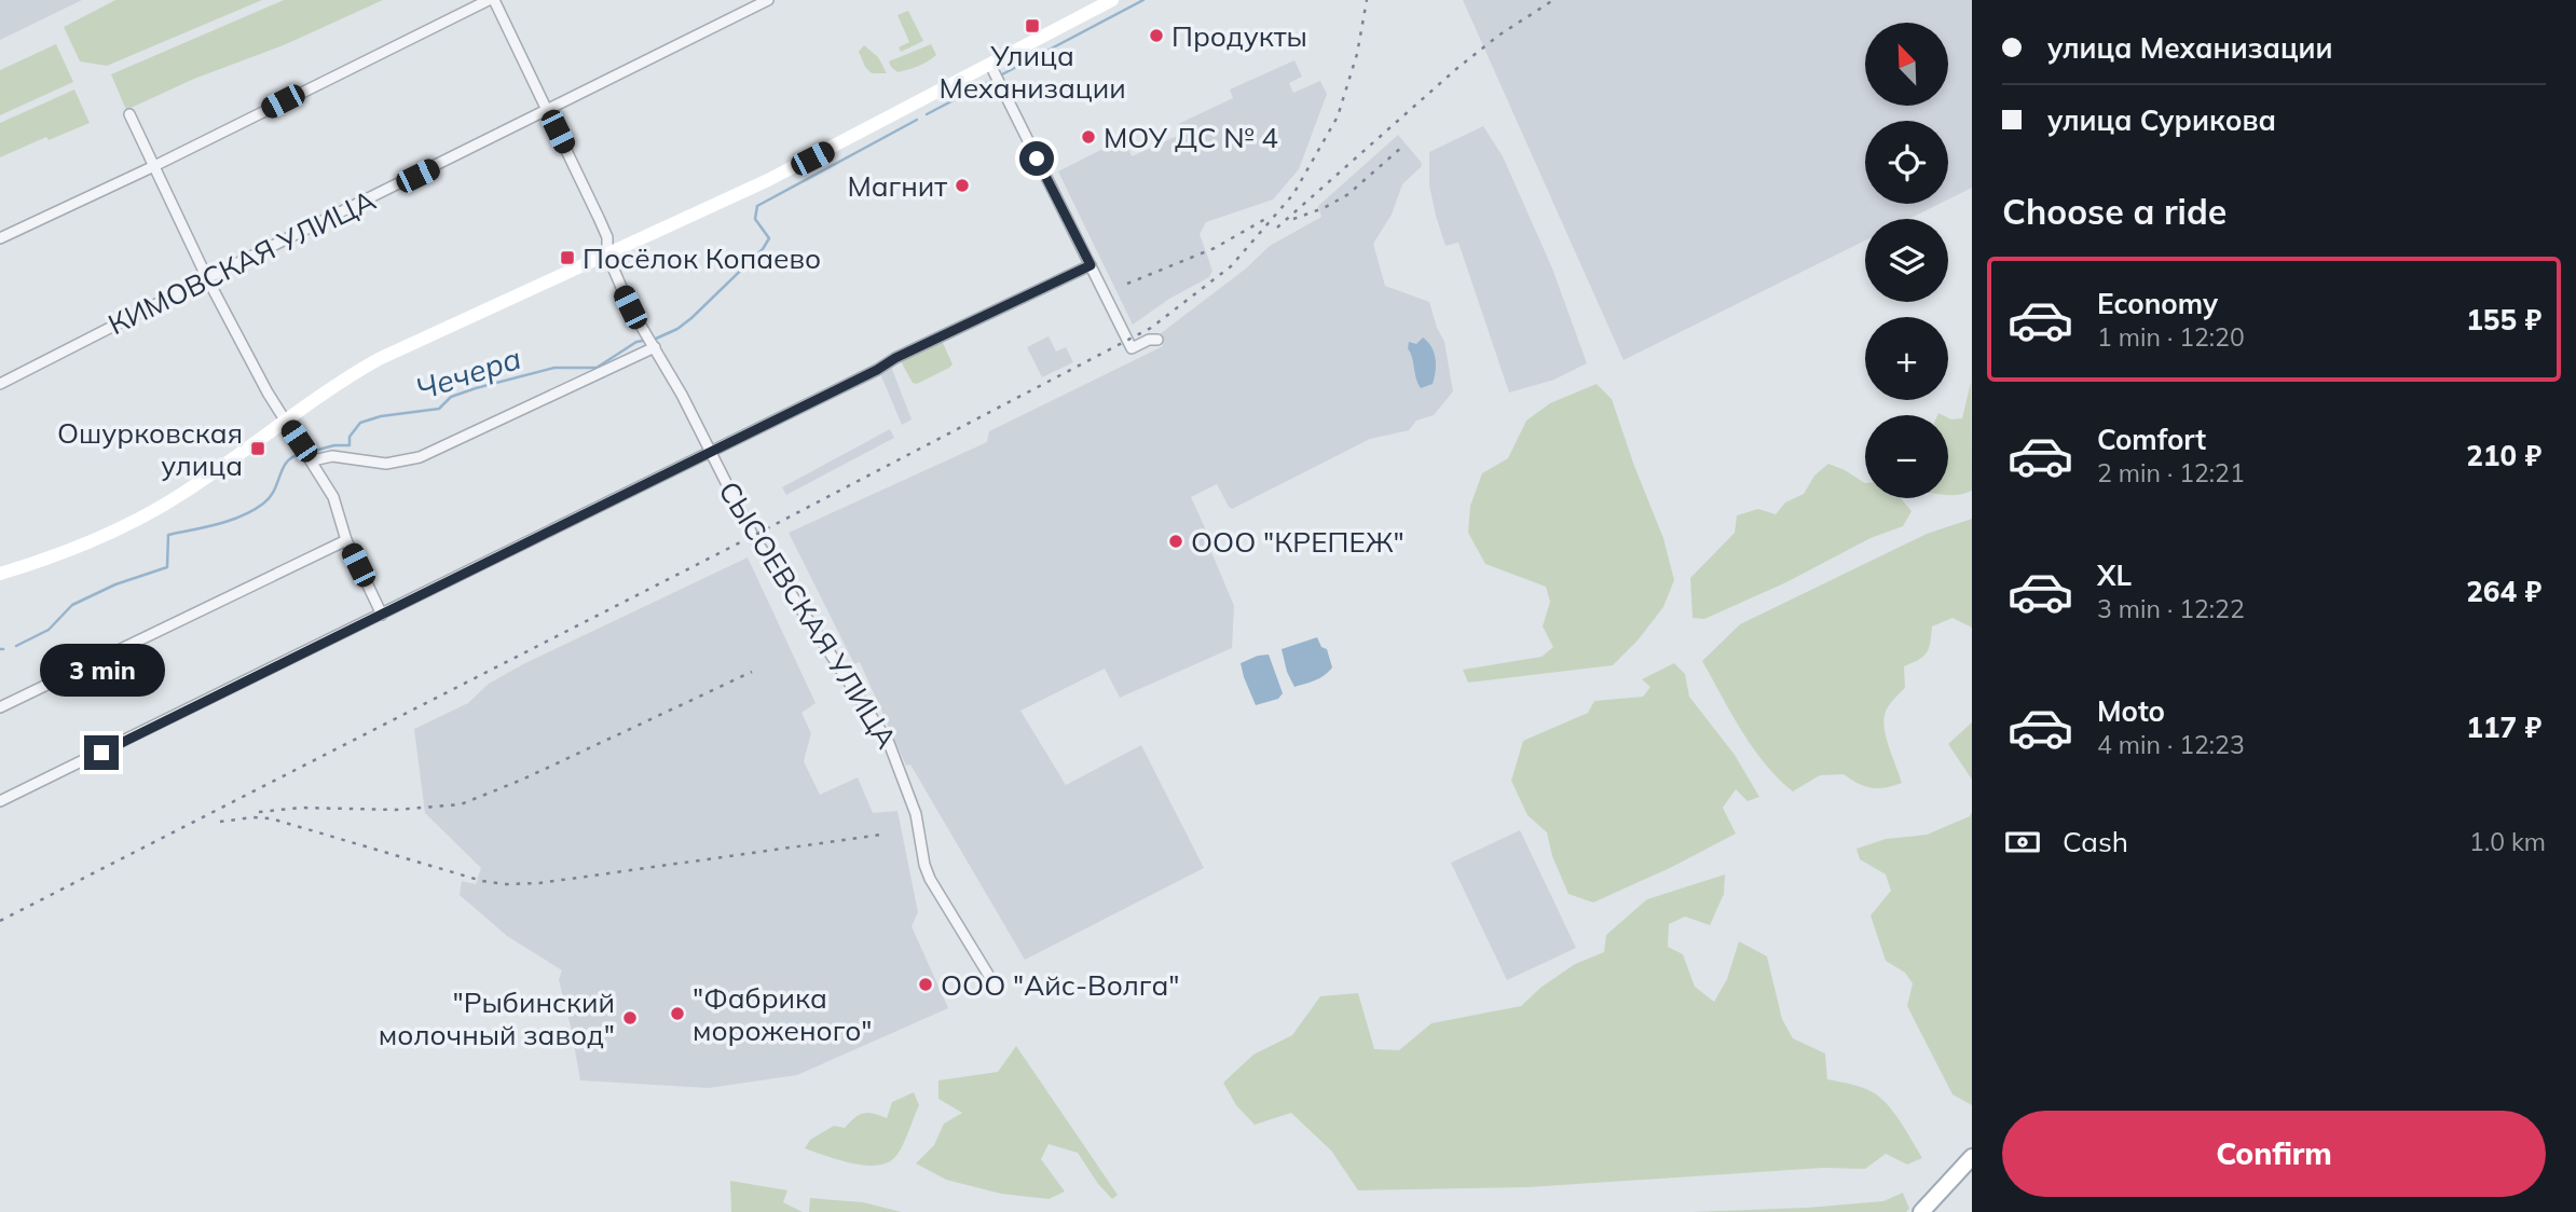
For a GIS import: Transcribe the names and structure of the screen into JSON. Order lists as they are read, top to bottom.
{
  "streets": {
    "street": ["КИМОВСКАЯ УЛИЦА", "СЫСОЕВСКАЯ УЛИЦА"]
  },
  "crossings": [
    ["КИМОВСКАЯ УЛИЦА", "СЫСОЕВСКАЯ УЛИЦА"]
  ],
  "water": ["Чечера"],
  "places": {
    "transit": ["Улица Механизации", "Посёлок Копаево", "Ошурковская улица"],
    "other": [
      "Продукты",
      "МОУ ДС № 4",
      "Магнит",
      "ООО \"КРЕПЕЖ\"",
      "ООО \"Айс-Волга\"",
      "\"Фабрика мороженого\"",
      "\"Рыбинский молочный завод\""
    ]
  },
  "north": "top left",
  "page": {
    "banner": ["улица Механизации", "улица Сурикова"],
    "map_buttons": ["+", "−"],
    "heading": "Choose a ride",
    "list": [
      {
        "name": "Economy",
        "note": "1 min · 12:20",
        "value": "155 ₽"
      },
      {
        "name": "Comfort",
        "note": "2 min · 12:21",
        "value": "210 ₽"
      },
      {
        "name": "XL",
        "note": "3 min · 12:22",
        "value": "264 ₽"
      },
      {
        "name": "Moto",
        "note": "4 min · 12:23",
        "value": "117 ₽"
      }
    ],
    "bubble": "3 min",
    "pay": ["Cash", "1.0 km"],
    "buttons": "Confirm"
  }
}
